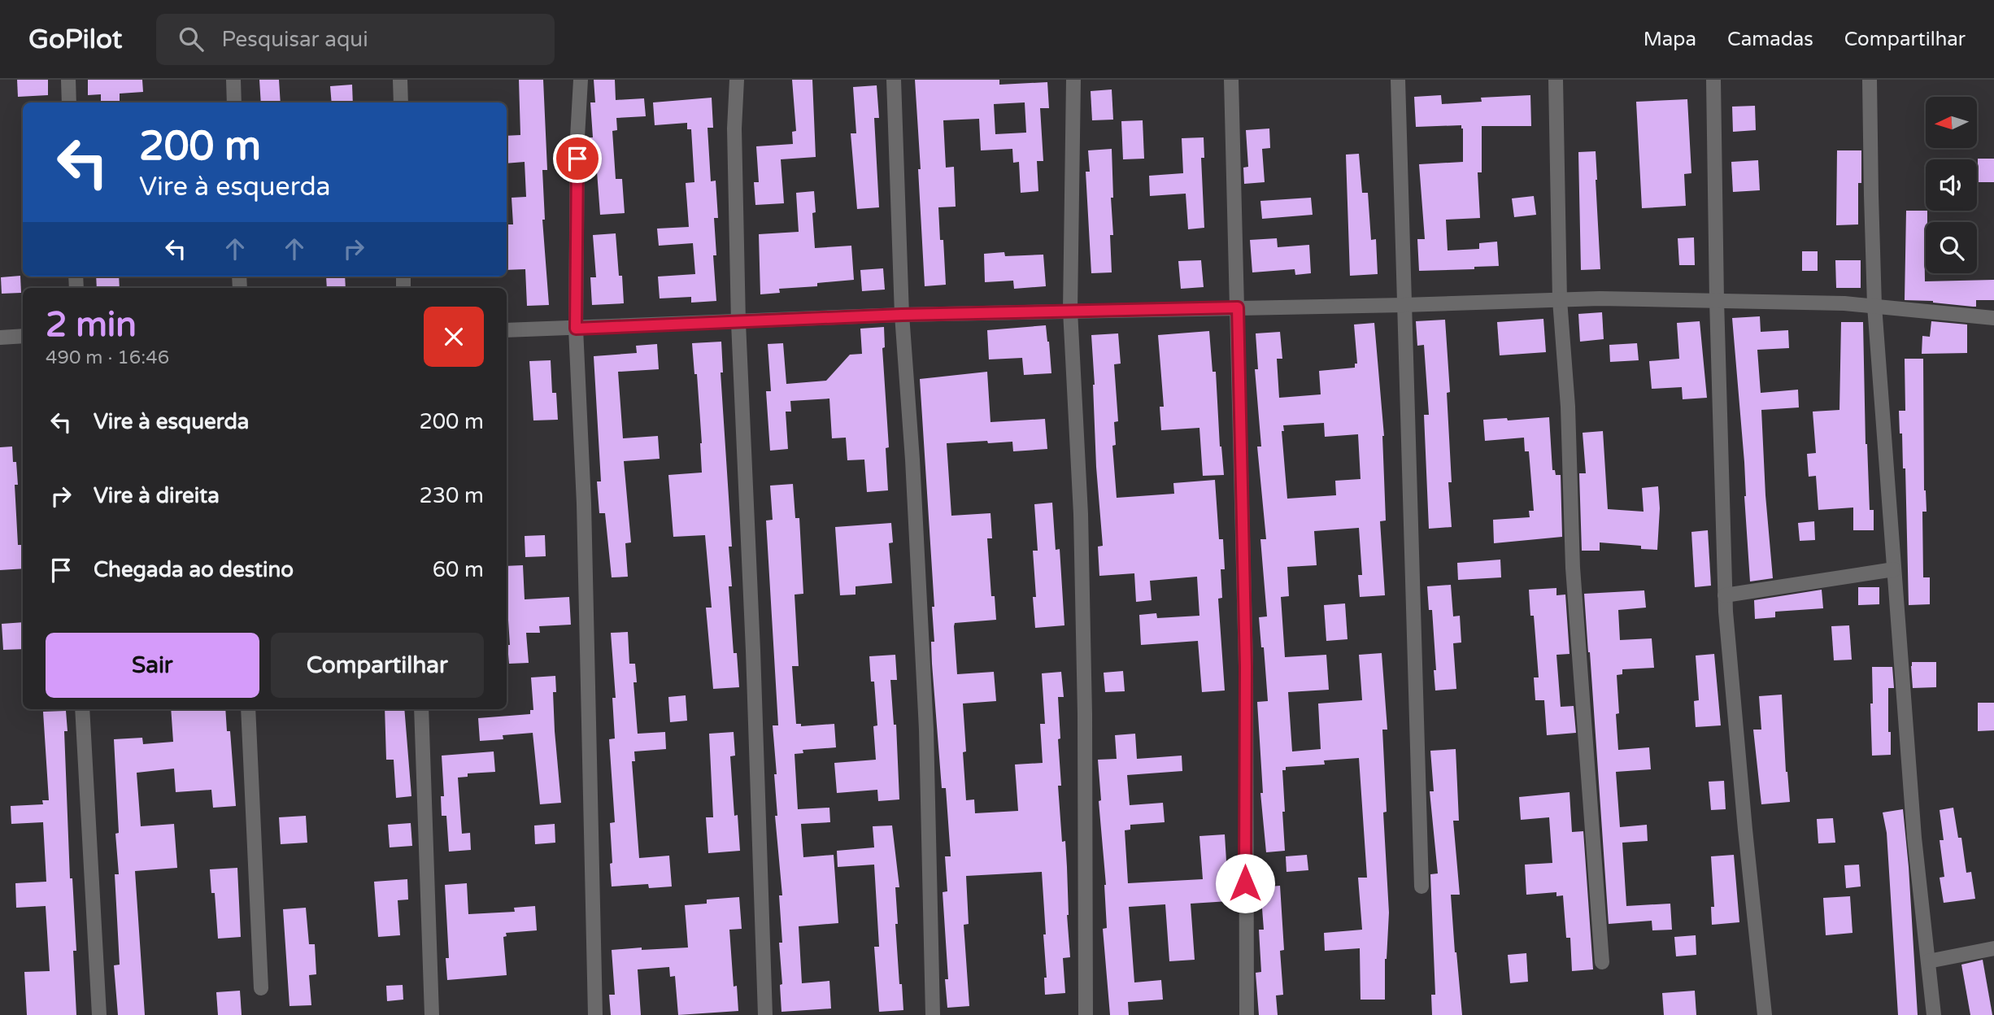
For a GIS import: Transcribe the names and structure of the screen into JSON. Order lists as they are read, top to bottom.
{
  "north": "left",
  "page": {
    "header": "GoPilot",
    "search": "Pesquisar aqui",
    "nav": ["Mapa", "Camadas", "Compartilhar"],
    "turn": ["200 m", "Vire à esquerda"],
    "heading": ["2 min", "490 m · 16:46"],
    "list": [
      {
        "name": "Vire à esquerda",
        "value": "200 m"
      },
      {
        "name": "Vire à direita",
        "value": "230 m"
      },
      {
        "name": "Chegada ao destino",
        "value": "60 m"
      }
    ],
    "buttons": ["Sair", "Compartilhar"]
  }
}
